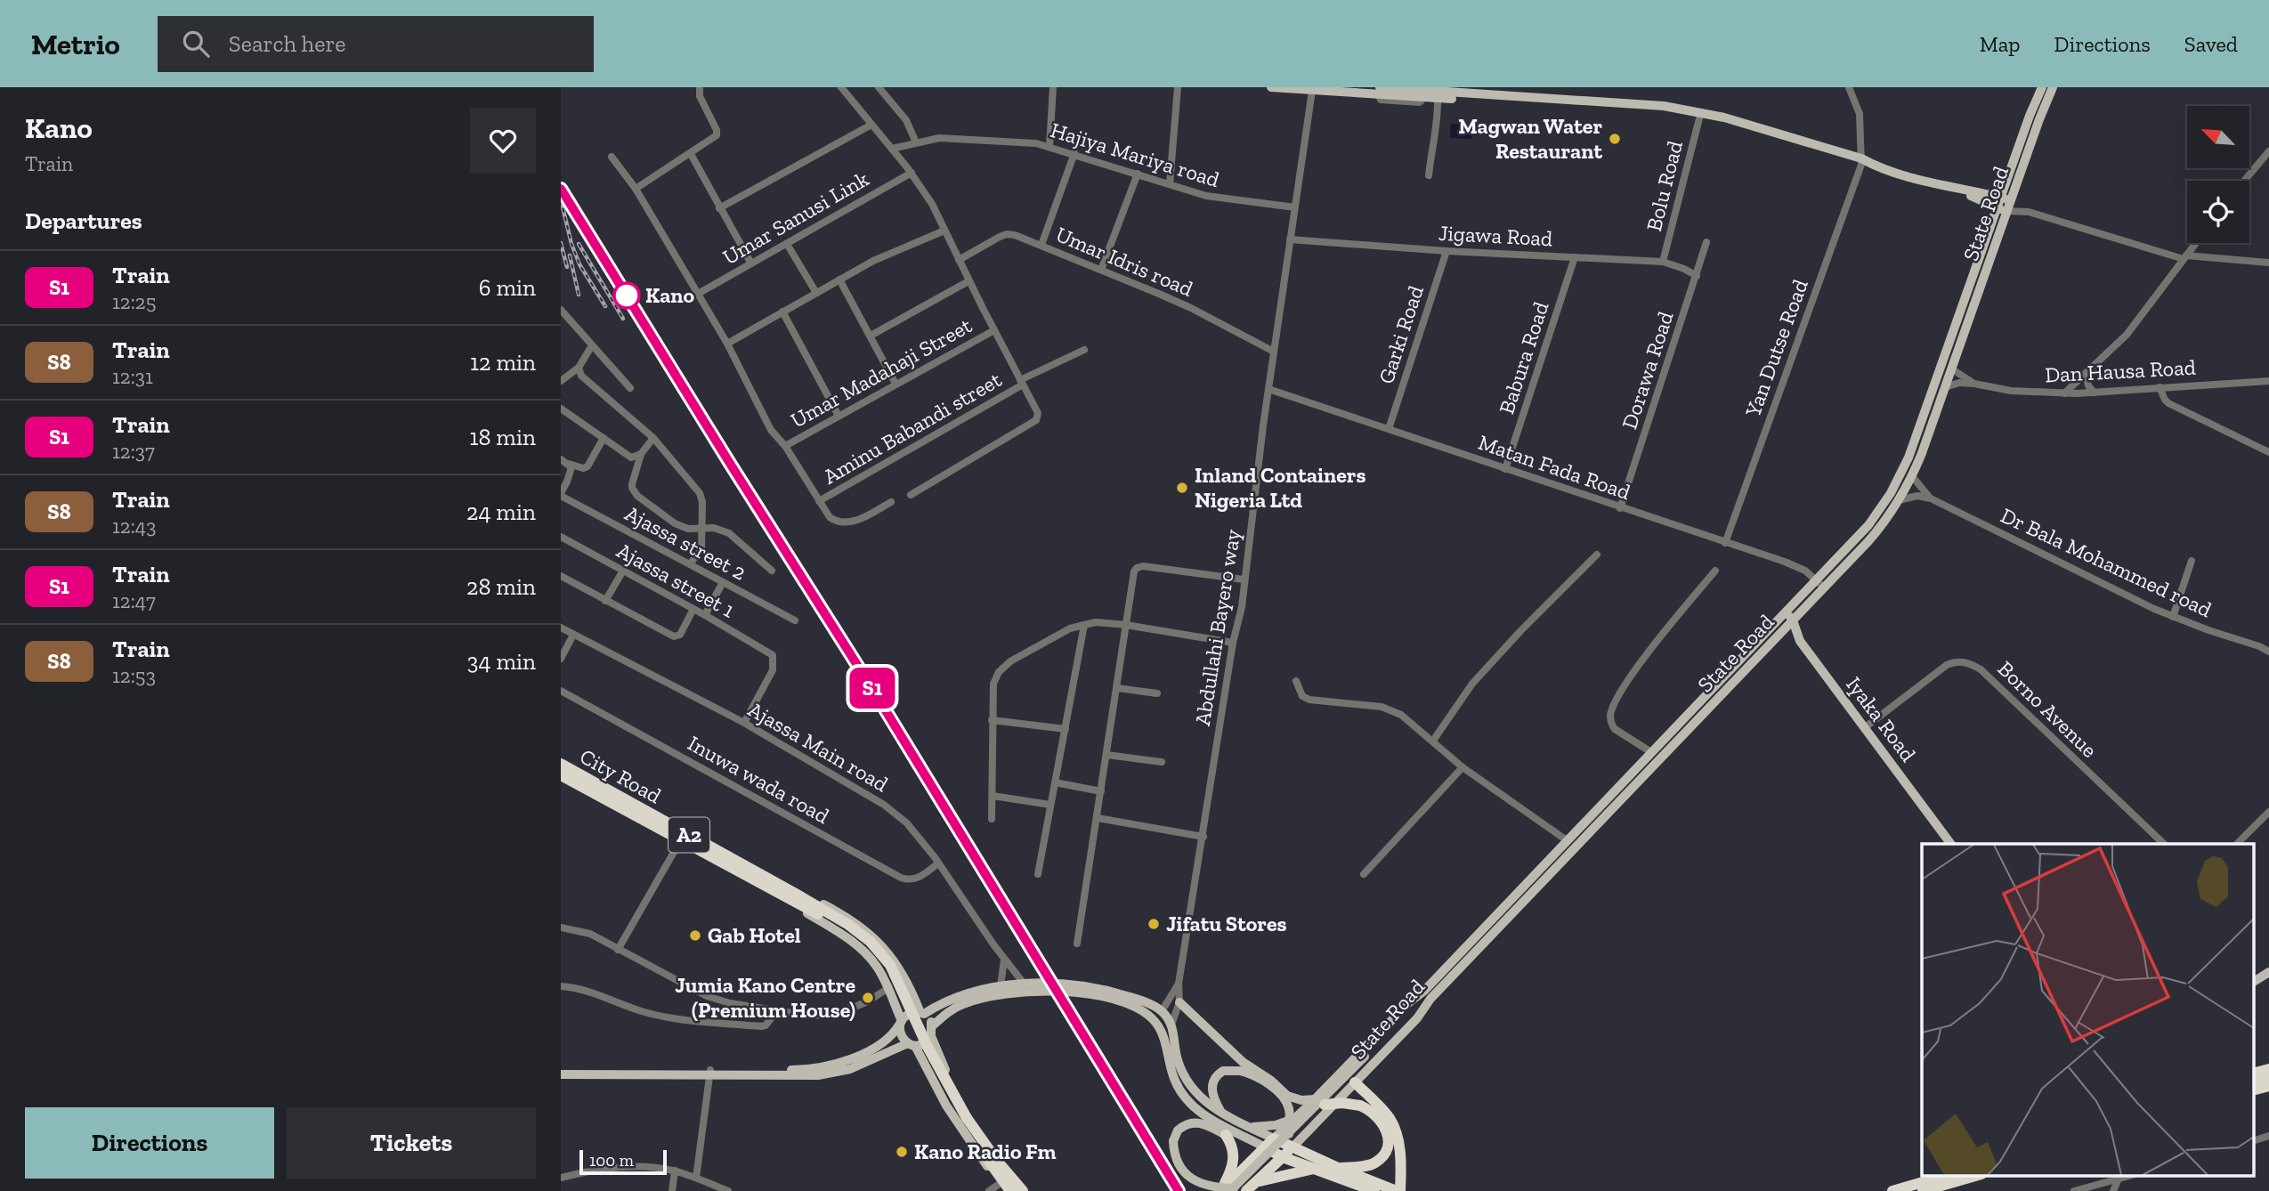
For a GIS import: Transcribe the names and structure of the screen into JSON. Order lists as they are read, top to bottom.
{
  "streets": {
    "highway": ["City Road", "A2"],
    "main road": ["State Road", "Iyaka Road"],
    "street": [
      "Hajiya Mariya road",
      "Bolu Road",
      "Umar Sanusi Link",
      "Jigawa Road",
      "Umar Idris road",
      "Garki Road",
      "Yan Dutse Road",
      "Babura Road",
      "Dorawa Road",
      "Dan Hausa Road",
      "Umar Madahaji Street",
      "Aminu Babandi street",
      "Matan Fada Road",
      "Ajassa street 2",
      "Dr Bala Mohammed road",
      "Ajassa street 1",
      "Abdullahi Bayero way",
      "Borno Avenue",
      "Ajassa Main road",
      "Inuwa wada road"
    ]
  },
  "crossings": [
    ["Hajiya Mariya road", "Abdullahi Bayero way"],
    ["Bolu Road", "Jigawa Road"],
    ["State Road", "Dan Hausa Road"],
    ["State Road", "Matan Fada Road"],
    ["State Road", "Iyaka Road"],
    ["Jigawa Road", "Garki Road"],
    ["Jigawa Road", "Babura Road"],
    ["Jigawa Road", "Dorawa Road"],
    ["Jigawa Road", "Abdullahi Bayero way"],
    ["Umar Idris road", "Abdullahi Bayero way"],
    ["Garki Road", "Matan Fada Road"],
    ["Yan Dutse Road", "Matan Fada Road"],
    ["Babura Road", "Matan Fada Road"],
    ["Dorawa Road", "Matan Fada Road"],
    ["Matan Fada Road", "Abdullahi Bayero way"],
    ["Ajassa street 1", "Ajassa Main road"],
    ["Borno Avenue", "Iyaka Road"],
    ["Ajassa Main road", "Inuwa wada road"],
    ["City Road", "A2"]
  ],
  "places": [
    "Magwan Water Restaurant",
    "Kano",
    "Inland Containers Nigeria Ltd",
    "Jifatu Stores",
    "Gab Hotel",
    "Jumia Kano Centre (Premium House)",
    "Kano Radio Fm"
  ],
  "scale_bar": "100 m",
  "north": "top left",
  "page": {
    "header": "Metrio",
    "search": "Search here",
    "nav": ["Map", "Directions", "Saved"],
    "heading": [
      ["Kano", "Train"],
      "Departures"
    ],
    "on_map": "S1",
    "list": [
      {
        "mark": "S1",
        "name": "Train",
        "note": "12:25",
        "value": "6 min"
      },
      {
        "mark": "S8",
        "name": "Train",
        "note": "12:31",
        "value": "12 min"
      },
      {
        "mark": "S1",
        "name": "Train",
        "note": "12:37",
        "value": "18 min"
      },
      {
        "mark": "S8",
        "name": "Train",
        "note": "12:43",
        "value": "24 min"
      },
      {
        "mark": "S1",
        "name": "Train",
        "note": "12:47",
        "value": "28 min"
      },
      {
        "mark": "S8",
        "name": "Train",
        "note": "12:53",
        "value": "34 min"
      }
    ],
    "buttons": ["Directions", "Tickets"],
    "scale": "100 m"
  }
}
